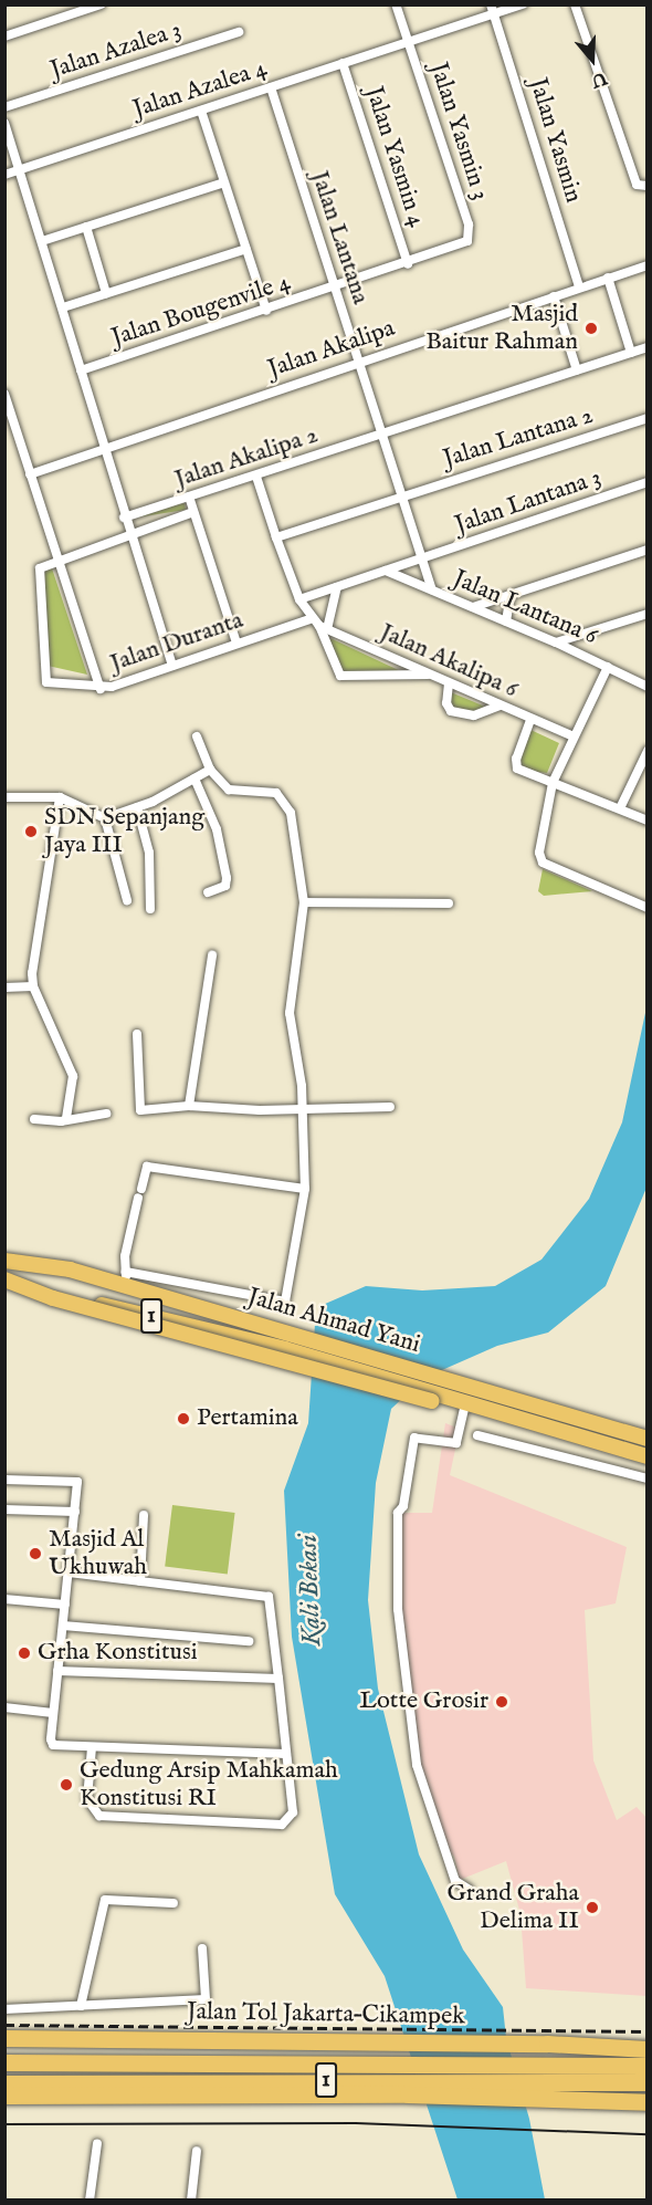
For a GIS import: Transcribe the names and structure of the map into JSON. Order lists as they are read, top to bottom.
{
  "streets": {
    "highway": ["1", "Jalan Ahmad Yani", "Jalan Tol Jakarta–Cikampek"],
    "street": [
      "Jalan Azalea 3",
      "Jalan Azalea 4",
      "Jalan Yasmin 3",
      "Jalan Yasmin",
      "Jalan Yasmin 4",
      "Jalan Lantana",
      "Jalan Bougenvile 4",
      "Jalan Akalipa",
      "Jalan Lantana 2",
      "Jalan Akalipa 2",
      "Jalan Lantana 3",
      "Jalan Lantana 6",
      "Jalan Duranta",
      "Jalan Akalipa 6"
    ]
  },
  "crossings": [
    ["Jalan Azalea 4", "Jalan Yasmin 3"],
    ["Jalan Azalea 4", "Jalan Yasmin"],
    ["Jalan Azalea 4", "Jalan Yasmin 4"],
    ["Jalan Azalea 4", "Jalan Lantana"],
    ["Jalan Yasmin 3", "Jalan Bougenvile 4"],
    ["Jalan Yasmin", "Jalan Akalipa"],
    ["Jalan Yasmin 4", "Jalan Bougenvile 4"],
    ["Jalan Lantana", "Jalan Bougenvile 4"],
    ["Jalan Lantana", "Jalan Akalipa"],
    ["Jalan Lantana", "Jalan Lantana 2"],
    ["Jalan Lantana", "Jalan Akalipa 2"],
    ["Jalan Lantana", "Jalan Lantana 3"],
    ["Jalan Lantana", "Jalan Lantana 6"],
    ["Jalan Lantana 3", "Jalan Lantana 6"],
    ["Jalan Duranta", "Jalan Akalipa 6"]
  ],
  "water": ["Kali Bekasi"],
  "places": [
    "Masjid Baitur Rahman",
    "SDN Sepanjang Jaya III",
    "Pertamina",
    "Masjid Al Ukhuwah",
    "Grha Konstitusi",
    "Lotte Grosir",
    "Gedung Arsip Mahkamah Konstitusi RI",
    "Grand Graha Delima II"
  ],
  "north": "bottom"
}
